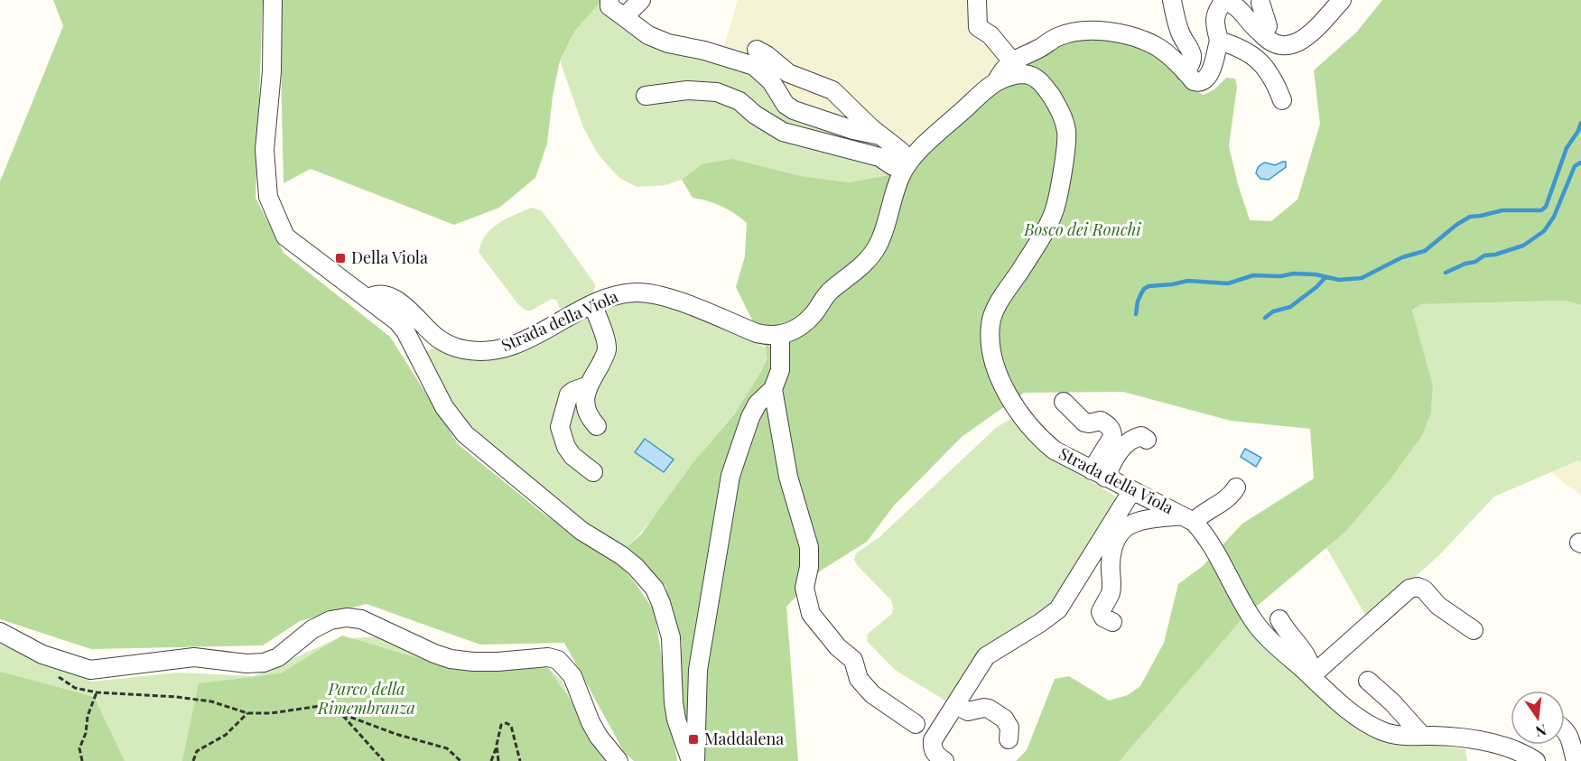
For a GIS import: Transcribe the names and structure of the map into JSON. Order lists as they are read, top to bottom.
{
  "streets": {
    "street": ["Strada della Viola"]
  },
  "parks": ["Bosco dei Ronchi", "Parco della Rimembranza"],
  "places": {
    "transit": ["Della Viola", "Maddalena"]
  },
  "north": "bottom"
}
